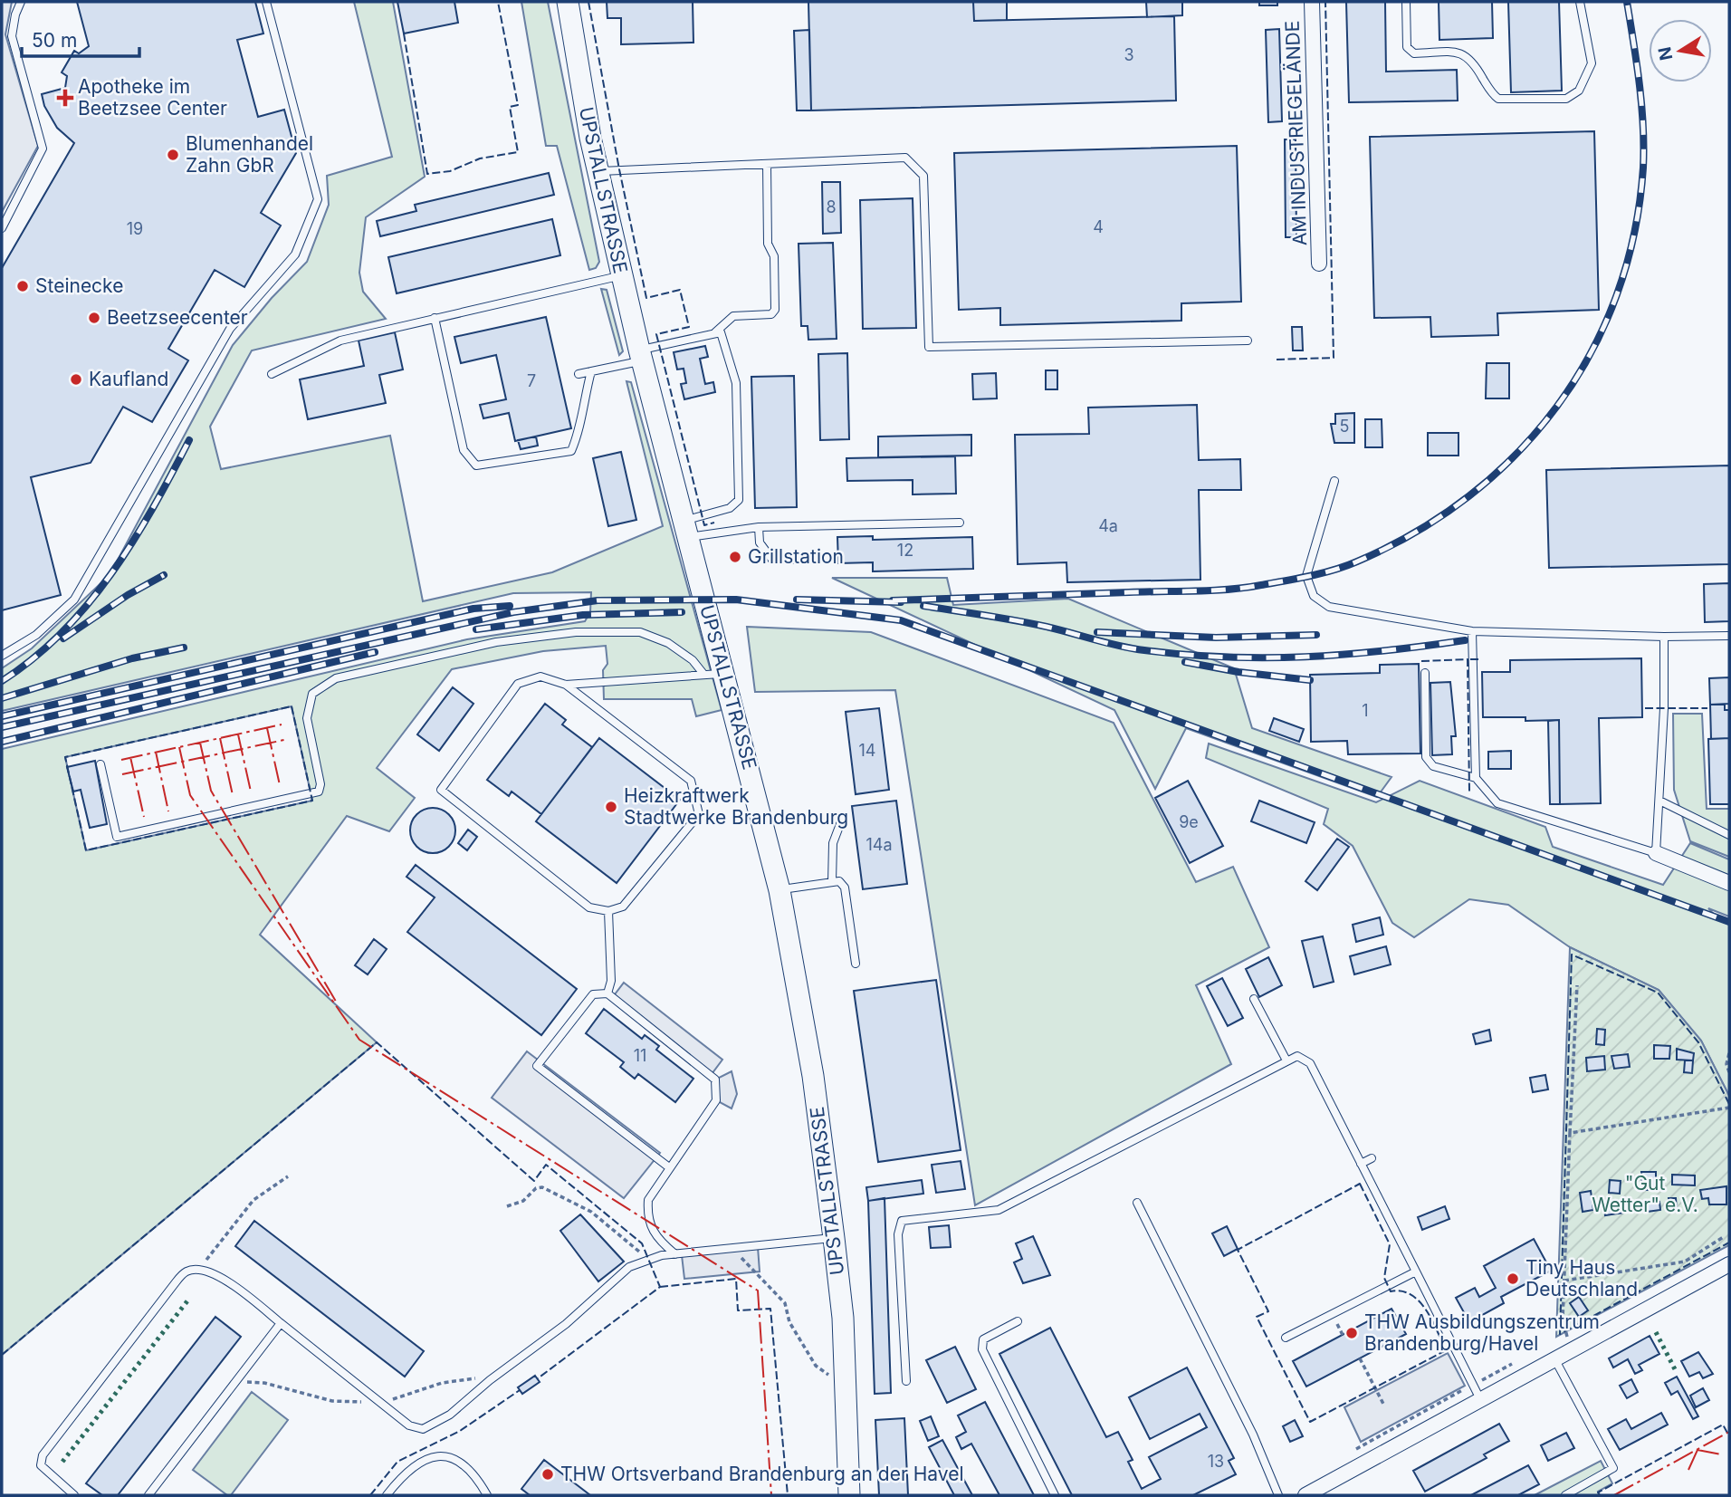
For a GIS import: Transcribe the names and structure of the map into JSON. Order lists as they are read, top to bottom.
{
  "streets": {
    "street": ["AM INDUSTRIEGELÄNDE", "UPSTALLSTRASSE"]
  },
  "parks": ["\"Gut Wetter\" e.V."],
  "places": {
    "health": ["Apotheke im Beetzsee Center"],
    "other": [
      "Blumenhandel Zahn GbR",
      "Steinecke",
      "Beetzseecenter",
      "Kaufland",
      "Grillstation",
      "Heizkraftwerk Stadtwerke Brandenburg",
      "Tiny Haus Deutschland",
      "THW Ausbildungszentrum Brandenburg/Havel",
      "THW Ortsverband Brandenburg an der Havel"
    ]
  },
  "house_numbers": [
    "3",
    "8",
    "4",
    "19",
    "7",
    "5",
    "4a",
    "12",
    "1",
    "14",
    "9e",
    "14a",
    "11",
    "13"
  ],
  "scale_bar": "50 m",
  "north": "left"
}
